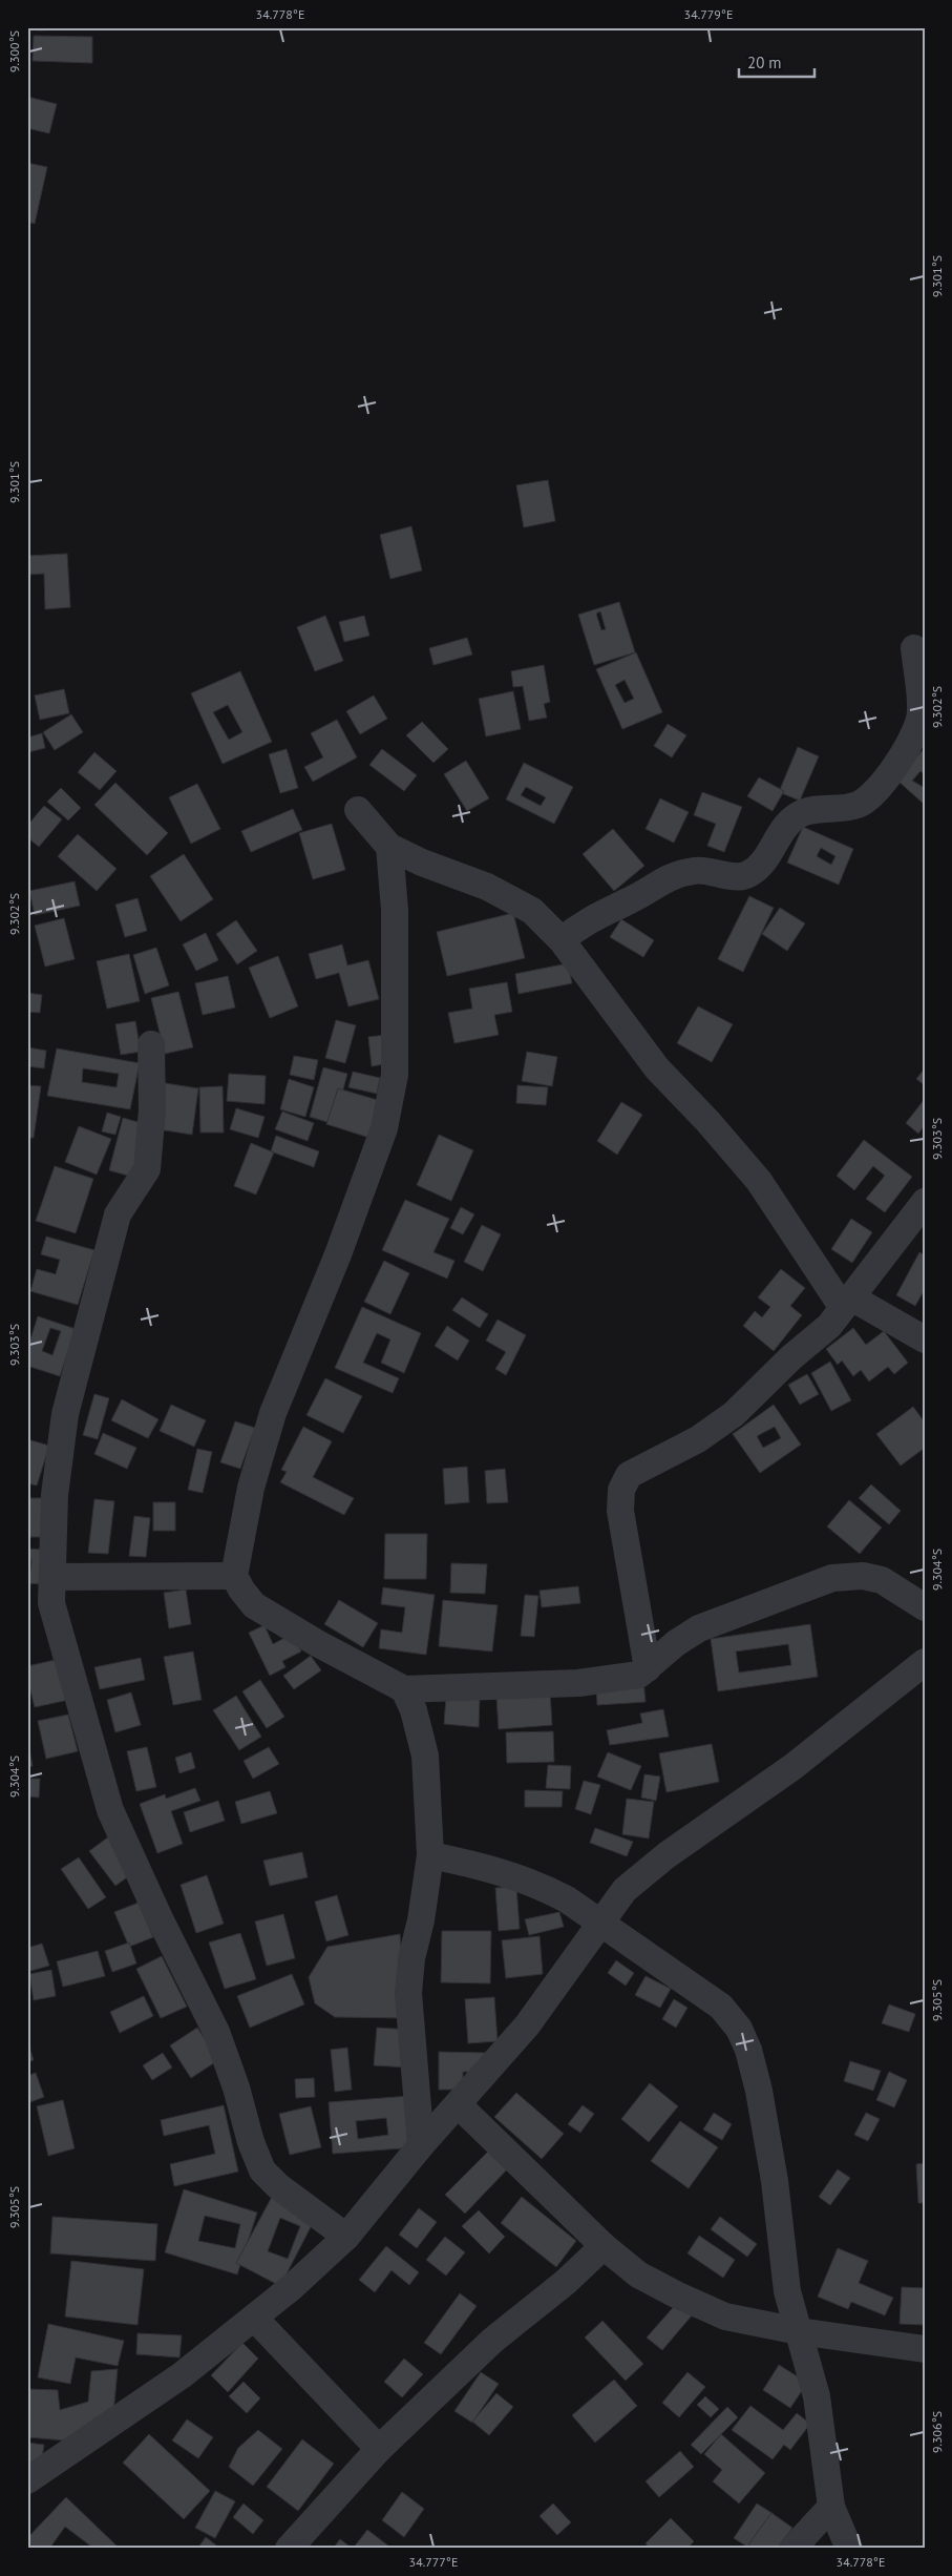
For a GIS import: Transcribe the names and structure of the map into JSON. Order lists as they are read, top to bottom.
{
  "scale_bar": "20 m",
  "coordinates": [
    "34.778°E",
    "34.779°E",
    "9.300°S",
    "9.301°S",
    "9.302°S",
    "9.303°S",
    "9.304°S",
    "9.305°S",
    "9.306°S",
    "34.777°E"
  ]
}
